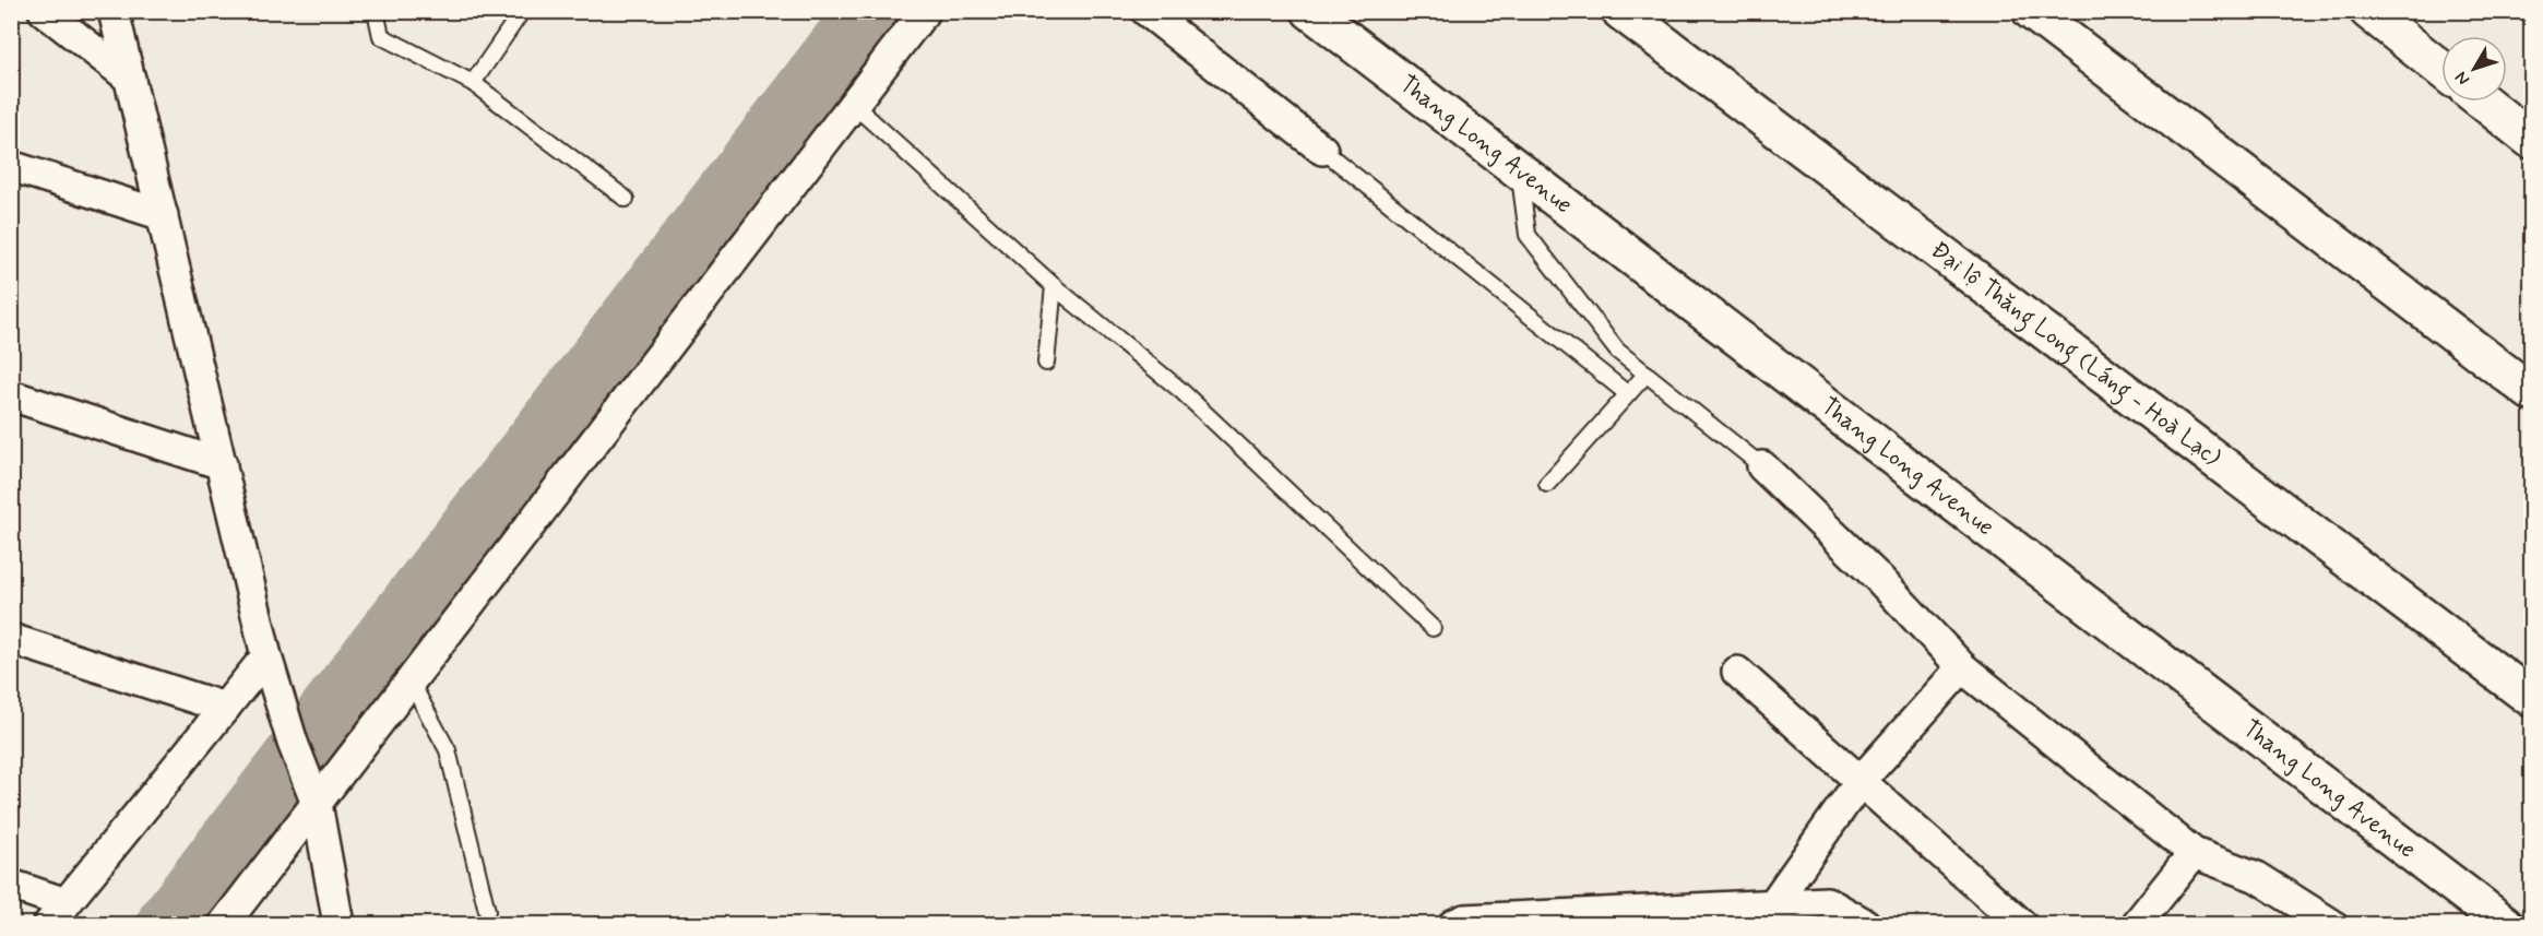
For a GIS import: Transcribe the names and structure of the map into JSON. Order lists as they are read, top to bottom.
{
  "streets": {
    "main road": ["Thang Long Avenue", "Đại lộ Thăng Long (Láng - Hoà Lạc)"]
  },
  "north": "bottom left"
}
